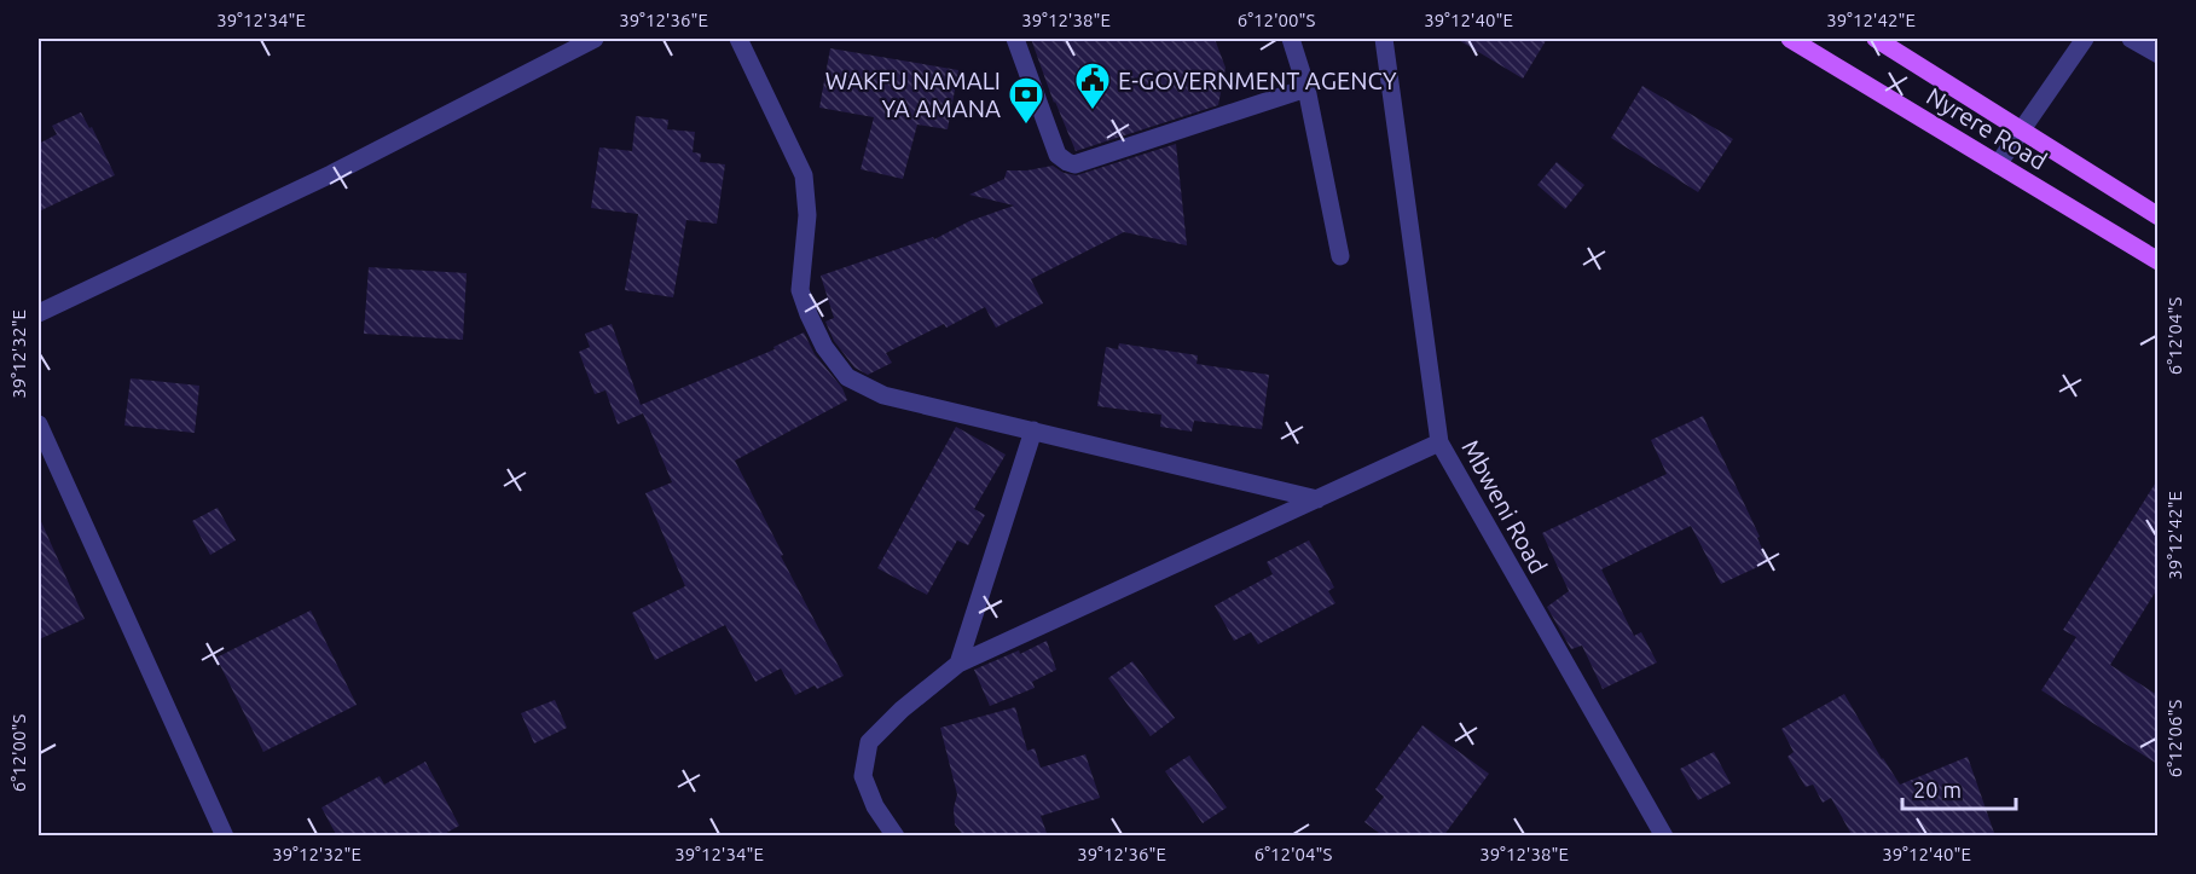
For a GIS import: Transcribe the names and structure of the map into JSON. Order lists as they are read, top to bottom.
{
  "streets": {
    "main road": ["Nyrere Road"],
    "street": ["Mbweni Road"]
  },
  "places": {
    "public building": ["E-GOVERNMENT AGENCY"],
    "bank": ["WAKFU NAMALI YA AMANA"]
  },
  "scale_bar": "20 m",
  "coordinates": [
    "39°12'34\"E",
    "39°12'36\"E",
    "39°12'38\"E",
    "6°12'00\"S",
    "39°12'40\"E",
    "39°12'42\"E",
    "6°12'04\"S",
    "39°12'32\"E",
    "6°12'06\"S"
  ]
}
